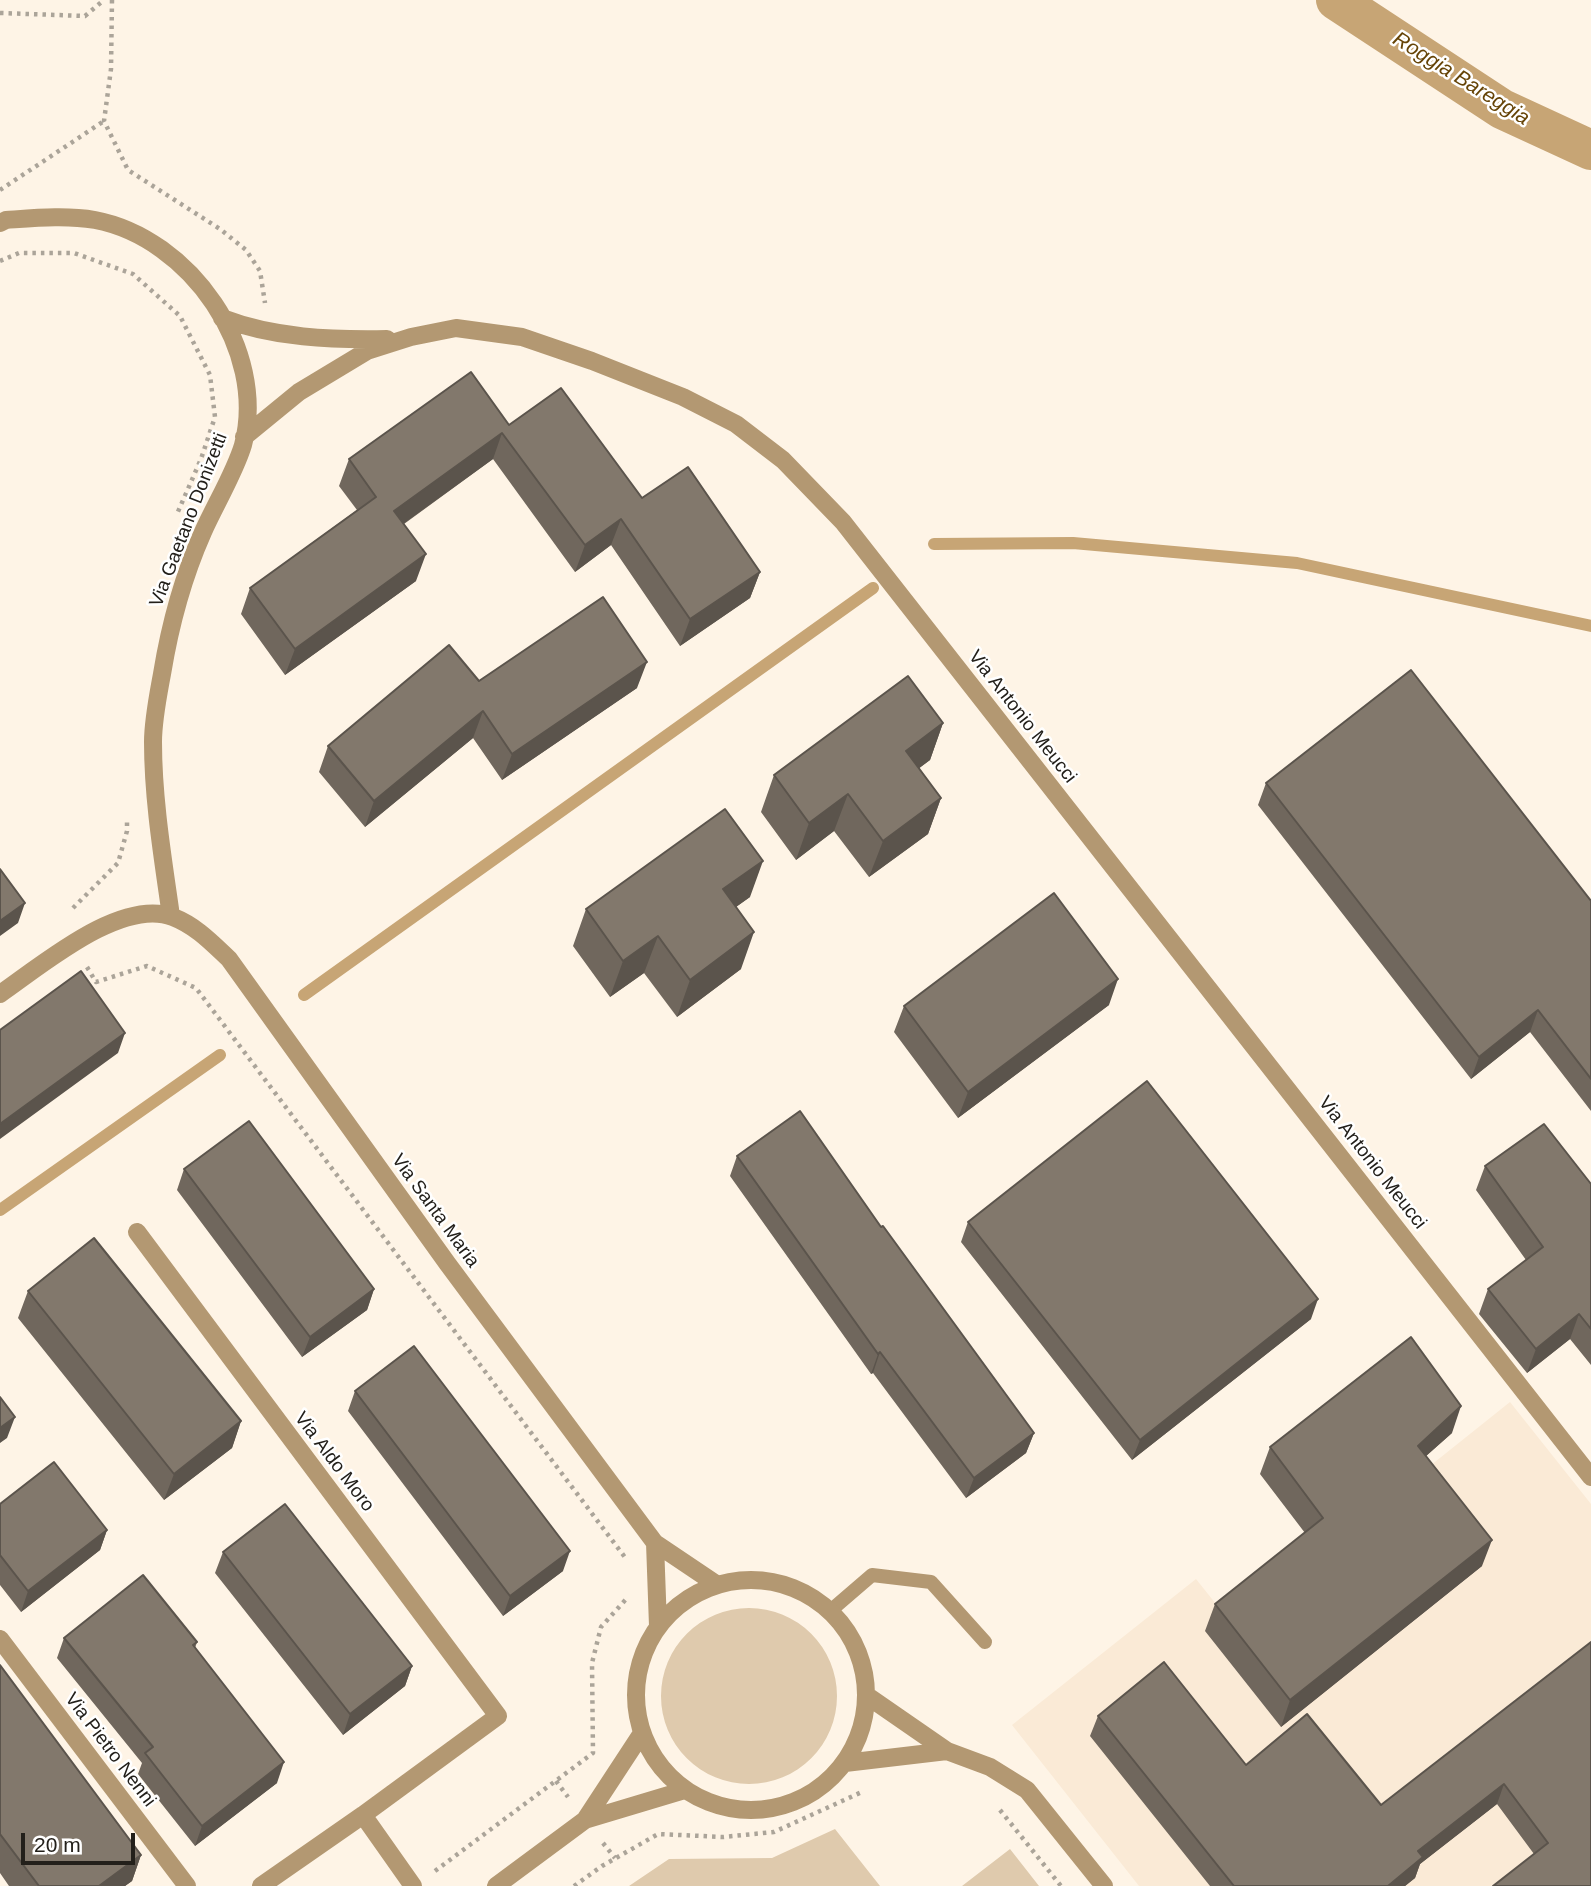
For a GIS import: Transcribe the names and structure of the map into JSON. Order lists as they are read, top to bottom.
{
  "streets": {
    "street": [
      "Via Gaetano Donizetti",
      "Via Antonio Meucci",
      "Via Santa Maria",
      "Via Aldo Moro",
      "Via Pietro Nenni"
    ]
  },
  "crossings": [
    ["Via Gaetano Donizetti", "Via Antonio Meucci"],
    ["Via Gaetano Donizetti", "Via Santa Maria"]
  ],
  "water": ["Roggia Bareggia"],
  "scale_bar": "20 m"
}
